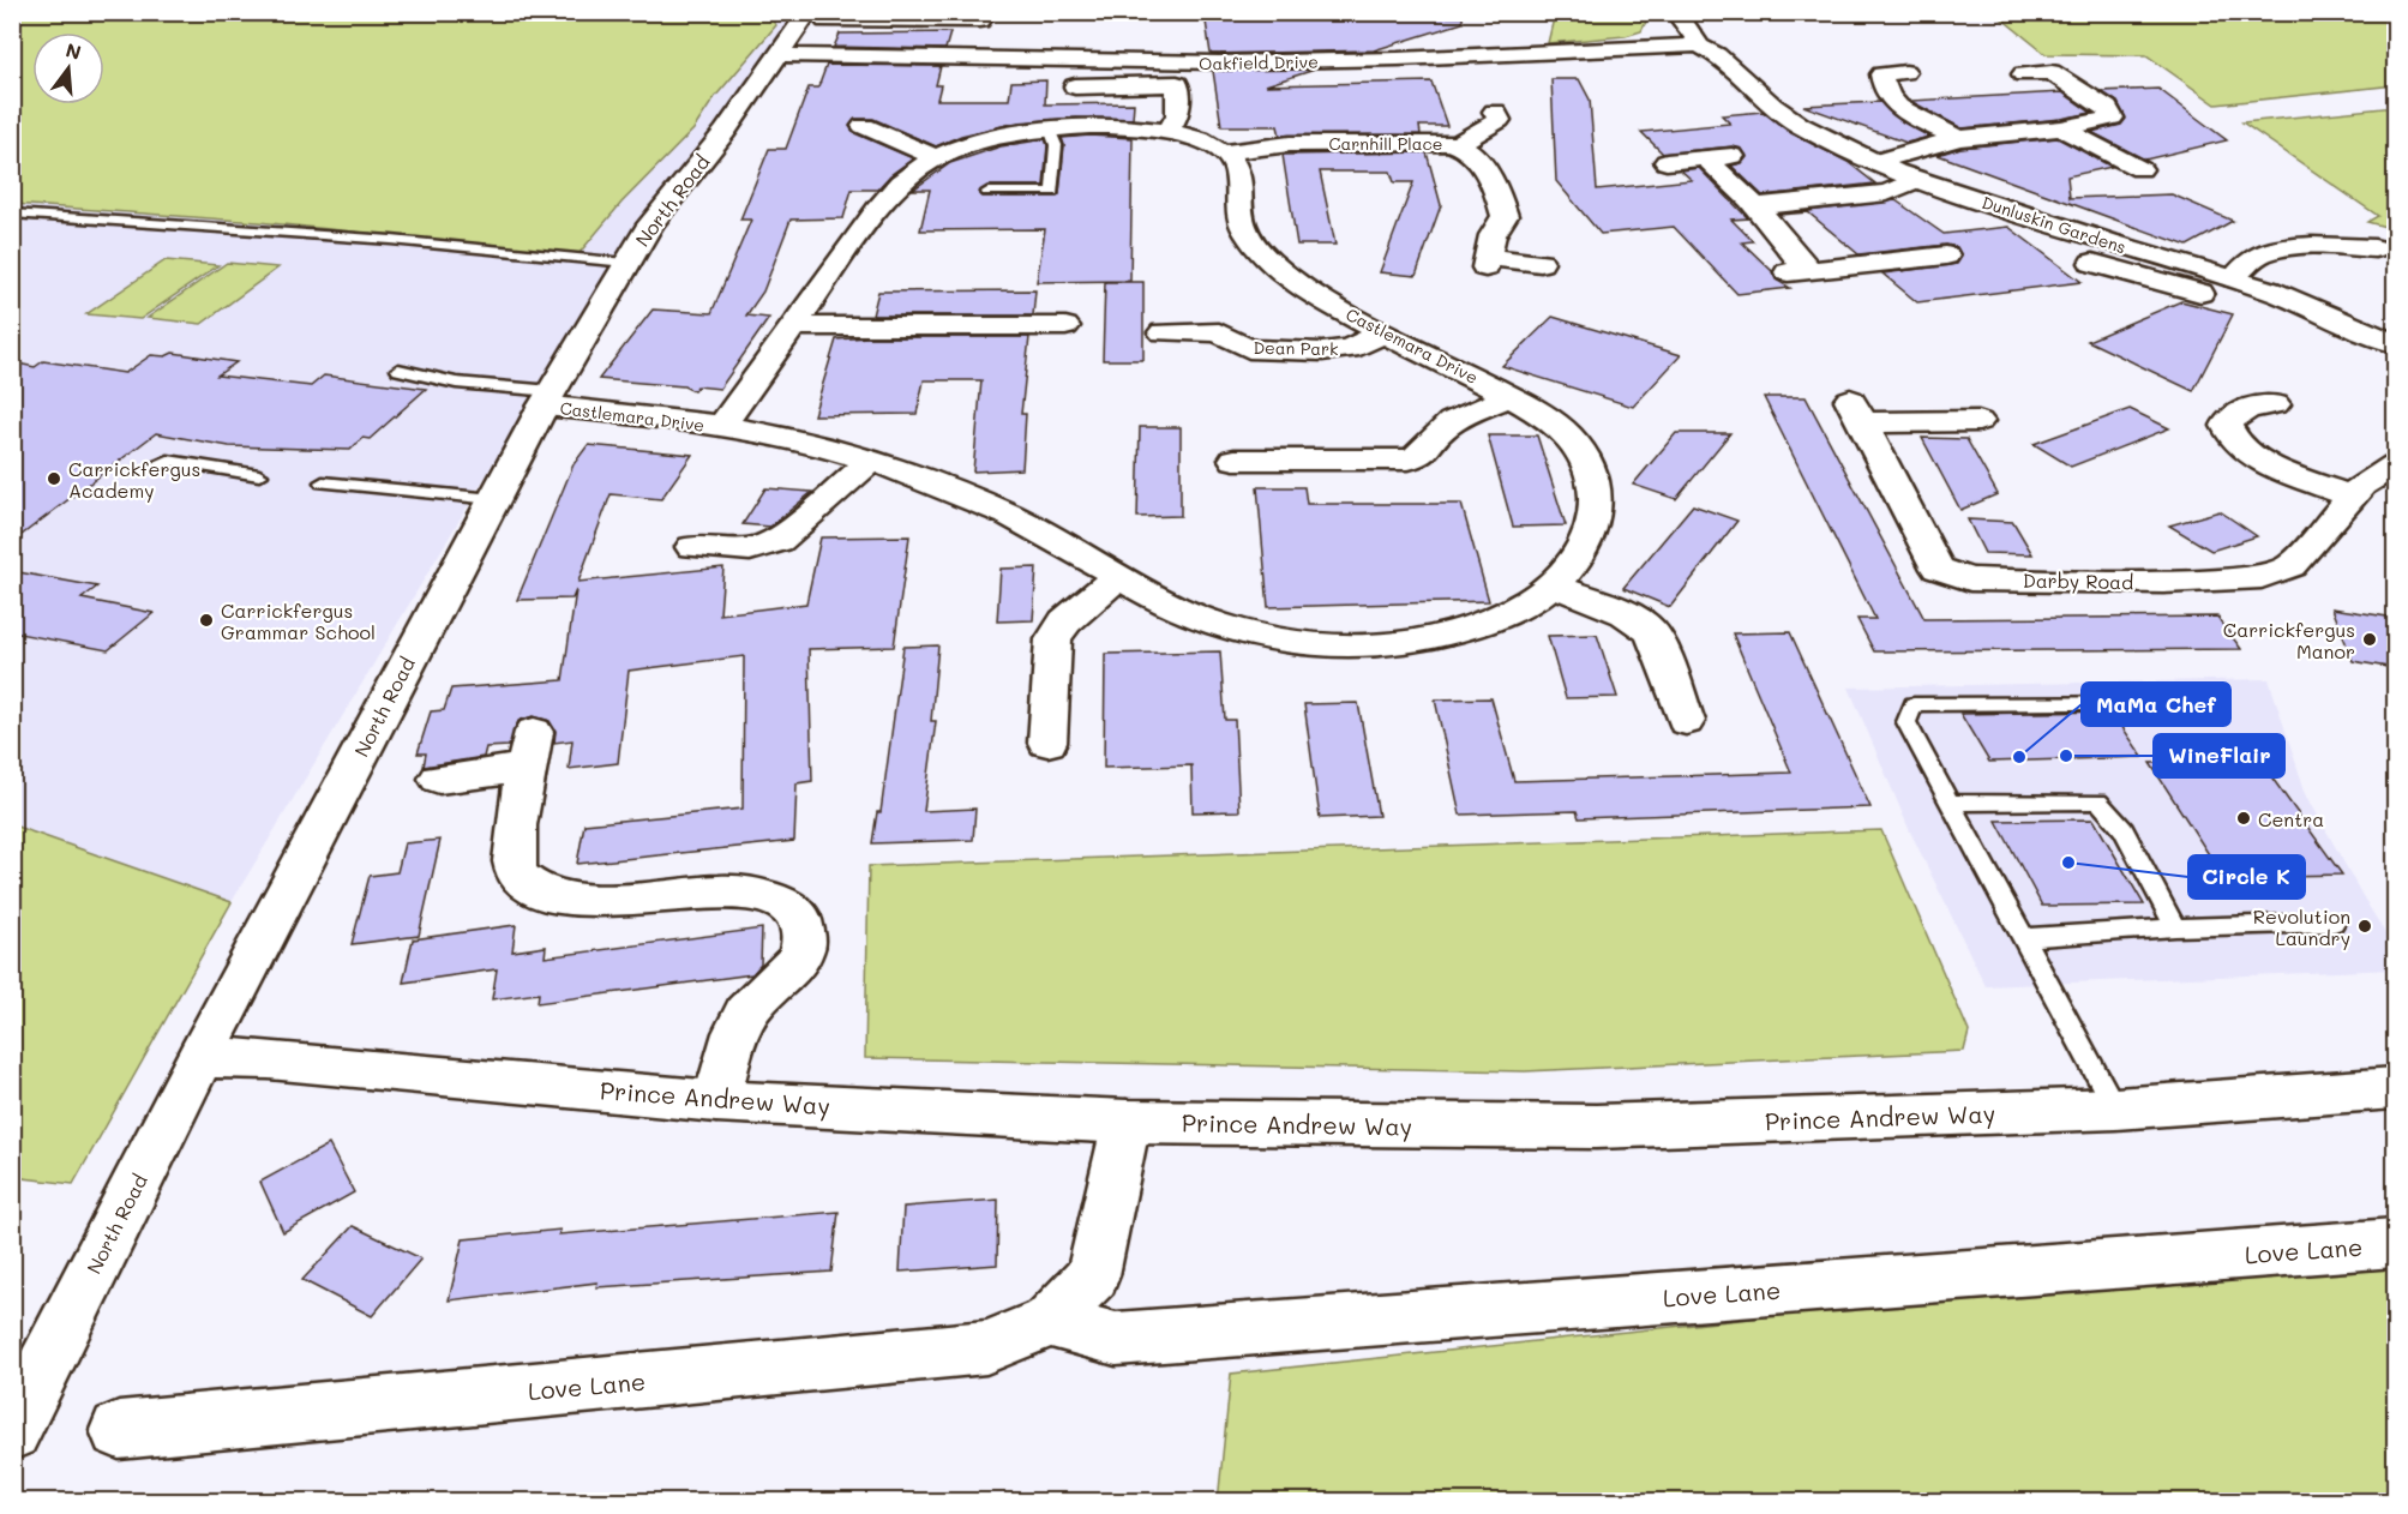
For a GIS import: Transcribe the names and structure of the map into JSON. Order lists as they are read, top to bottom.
{
  "streets": {
    "street": [
      "Oakfield Drive",
      "Carnhill Place",
      "North Road",
      "Dunluskin Gardens",
      "Castlemara Drive",
      "Dean Park",
      "Darby Road",
      "Prince Andrew Way",
      "Love Lane"
    ]
  },
  "crossings": [
    ["Oakfield Drive", "North Road"],
    ["Oakfield Drive", "Dunluskin Gardens"],
    ["Carnhill Place", "Castlemara Drive"],
    ["North Road", "Castlemara Drive"],
    ["North Road", "Prince Andrew Way"],
    ["Castlemara Drive", "Dean Park"],
    ["Prince Andrew Way", "Love Lane"]
  ],
  "places": [
    "Carrickfergus Academy",
    "Carrickfergus Grammar School",
    "Carrickfergus Manor",
    "WineFlair",
    "MaMa Chef",
    "Centra",
    "Circle K",
    "Revolution Laundry"
  ],
  "north": "top"
}
